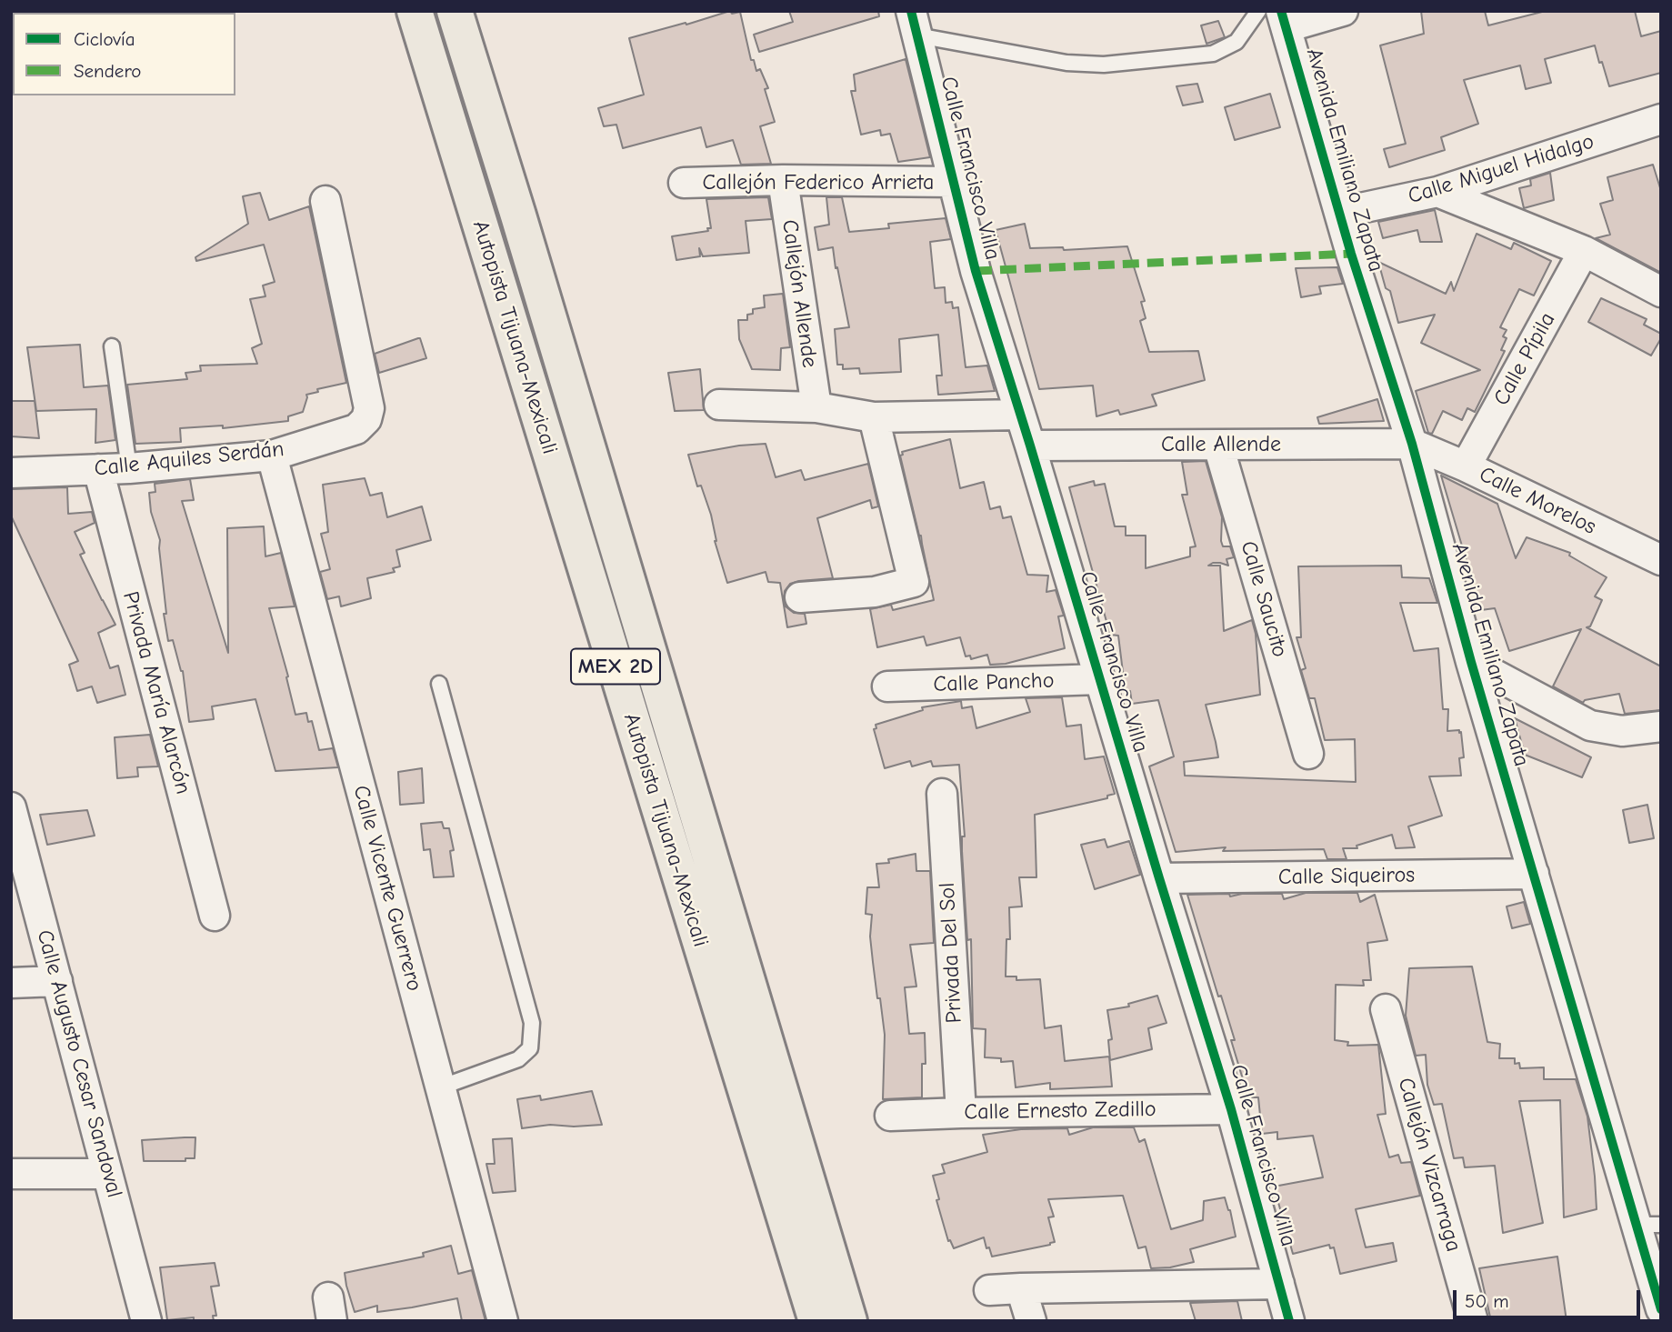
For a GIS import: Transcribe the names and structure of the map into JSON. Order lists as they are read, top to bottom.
{
  "streets": {
    "highway": ["Autopista Tijuana-Mexicali", "MEX 2D"],
    "street": [
      "Avenida Emiliano Zapata",
      "Calle Francisco Villa",
      "Calle Miguel Hidalgo",
      "Callejón Federico Arrieta",
      "Callejón Allende",
      "Calle Pípila",
      "Calle Allende",
      "Calle Aquiles Serdán",
      "Calle Morelos",
      "Calle Saucito",
      "Calle Pancho",
      "Privada María Alarcón",
      "Calle Siqueiros",
      "Calle Vicente Guerrero",
      "Privada Del Sol",
      "Calle Augusto Cesar Sandoval",
      "Calle Ernesto Zedillo",
      "Callejón Vizcarraga"
    ]
  },
  "crossings": [
    ["Avenida Emiliano Zapata", "Calle Miguel Hidalgo"],
    ["Avenida Emiliano Zapata", "Calle Allende"],
    ["Avenida Emiliano Zapata", "Calle Morelos"],
    ["Avenida Emiliano Zapata", "Calle Siqueiros"],
    ["Calle Francisco Villa", "Callejón Federico Arrieta"],
    ["Calle Francisco Villa", "Calle Allende"],
    ["Calle Francisco Villa", "Calle Pancho"],
    ["Calle Francisco Villa", "Calle Siqueiros"],
    ["Calle Francisco Villa", "Calle Ernesto Zedillo"],
    ["Callejón Federico Arrieta", "Callejón Allende"],
    ["Calle Pípila", "Calle Morelos"],
    ["Calle Allende", "Calle Morelos"],
    ["Calle Allende", "Calle Saucito"],
    ["Calle Aquiles Serdán", "Privada María Alarcón"],
    ["Calle Aquiles Serdán", "Calle Vicente Guerrero"],
    ["Privada Del Sol", "Calle Ernesto Zedillo"]
  ],
  "legend": ["Ciclovía", "Sendero"],
  "scale_bar": "50 m"
}
